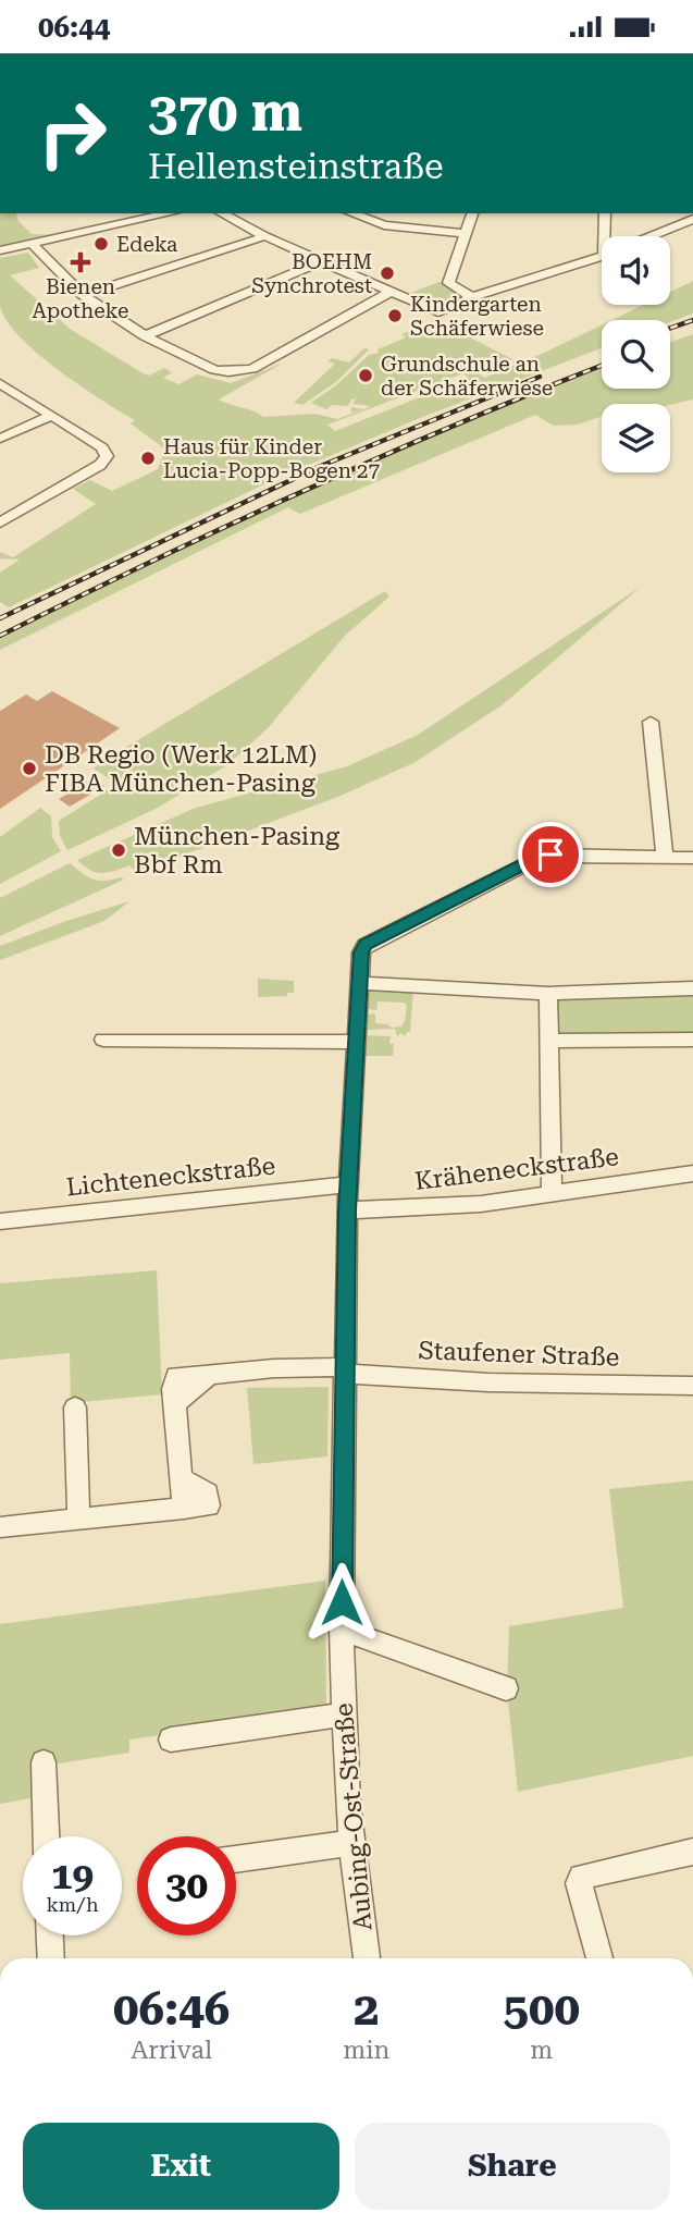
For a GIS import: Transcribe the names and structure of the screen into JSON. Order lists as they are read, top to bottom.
{
  "streets": {
    "street": [
      "Kräheneckstraße",
      "Lichteneckstraße",
      "Staufener Straße",
      "Aubing-Ost-Straße"
    ]
  },
  "crossings": [
    ["Kräheneckstraße", "Aubing-Ost-Straße"],
    ["Lichteneckstraße", "Aubing-Ost-Straße"],
    ["Staufener Straße", "Aubing-Ost-Straße"]
  ],
  "places": {
    "other": [
      "Edeka",
      "BOEHM Synchrotest",
      "Kindergarten Schäferwiese",
      "Grundschule an der Schäferwiese",
      "Haus für Kinder Lucia-Popp-Bogen 27",
      "DB Regio (Werk 12LM) FIBA München-Pasing",
      "München-Pasing Bbf Rm"
    ],
    "health": ["Bienen Apotheke"]
  },
  "page": {
    "status": "06:44",
    "turn": ["370 m", "Hellensteinstraße"],
    "speed": "19 km/h",
    "limit": "30",
    "eta": [
      "06:46",
      "Arrival",
      "2",
      "min",
      "500",
      "m"
    ],
    "buttons": ["Exit", "Share"]
  }
}
